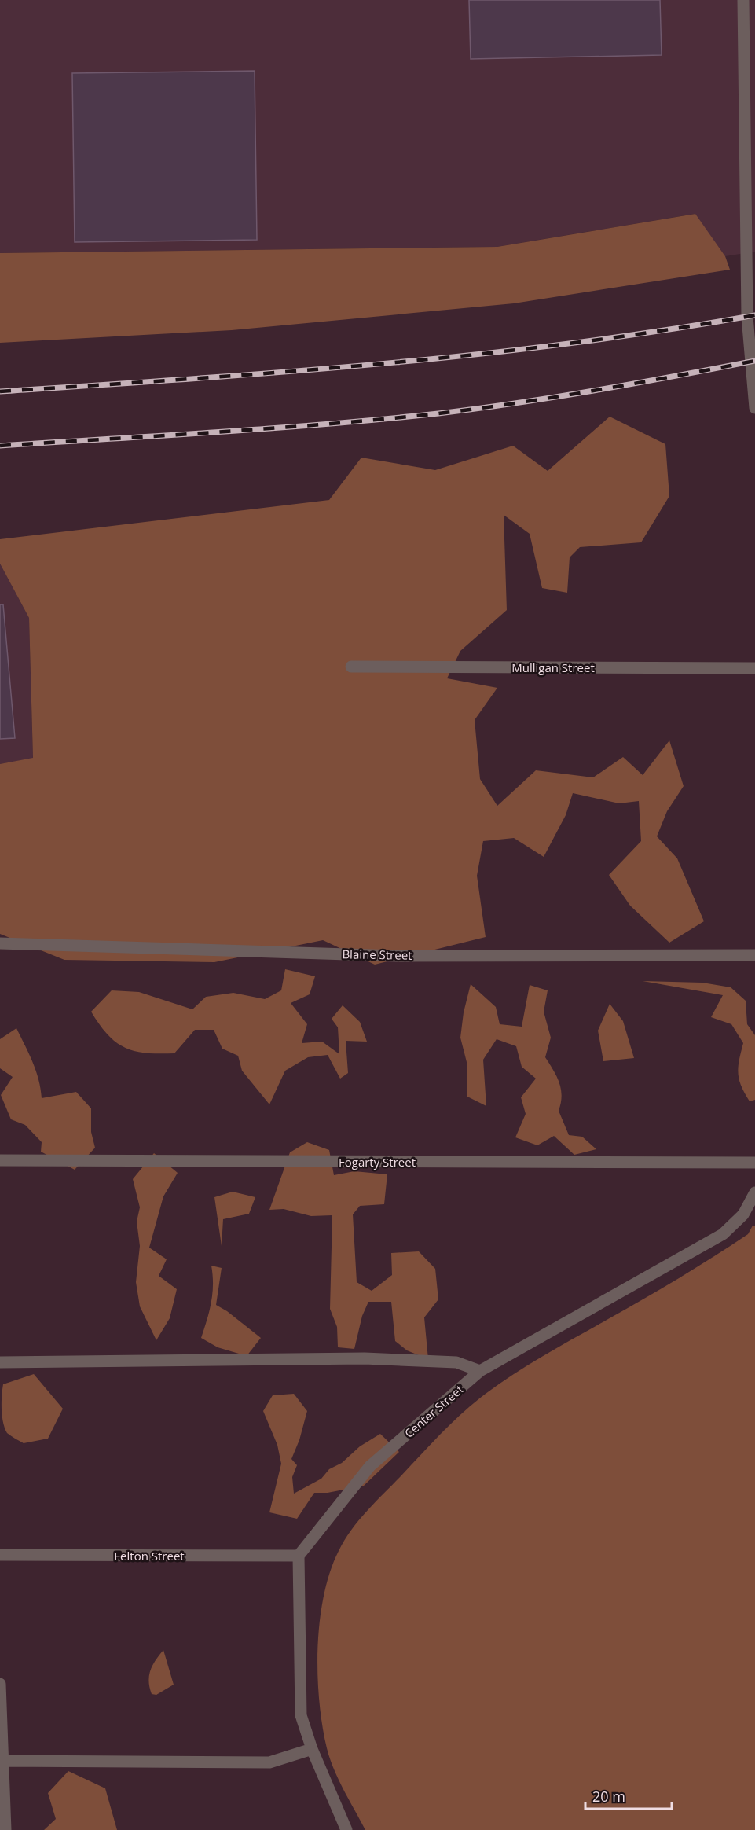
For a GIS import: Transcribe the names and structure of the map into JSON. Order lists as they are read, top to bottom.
{
  "streets": {
    "street": [
      "Mulligan Street",
      "Blaine Street",
      "Fogarty Street",
      "Center Street",
      "Felton Street"
    ]
  },
  "crossings": [
    ["Center Street", "Felton Street"]
  ],
  "scale_bar": "20 m"
}
